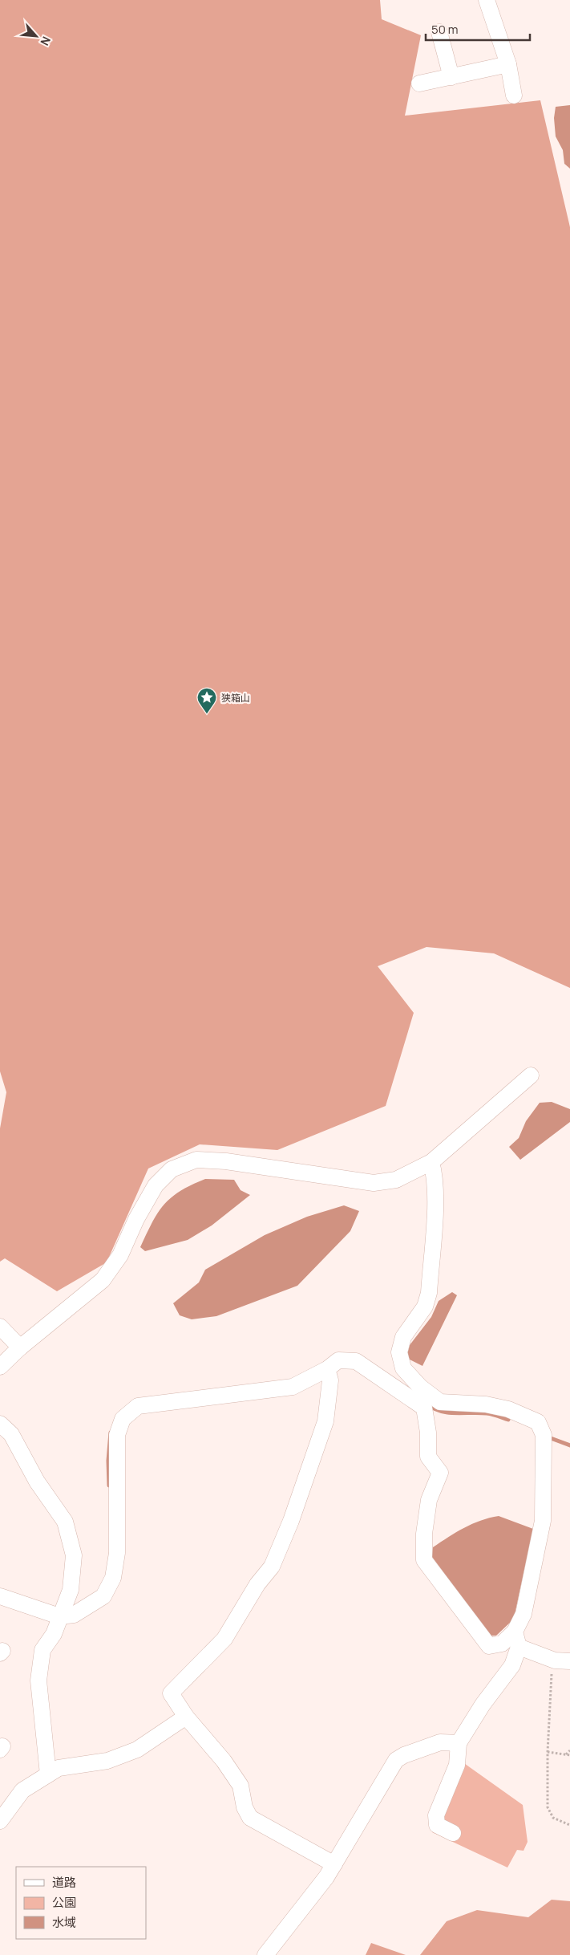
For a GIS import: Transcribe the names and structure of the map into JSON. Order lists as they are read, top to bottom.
{
  "places": {
    "place": ["狭箱山"]
  },
  "legend": ["道路", "公園", "水域"],
  "scale_bar": "50 m",
  "north": "bottom right"
}
